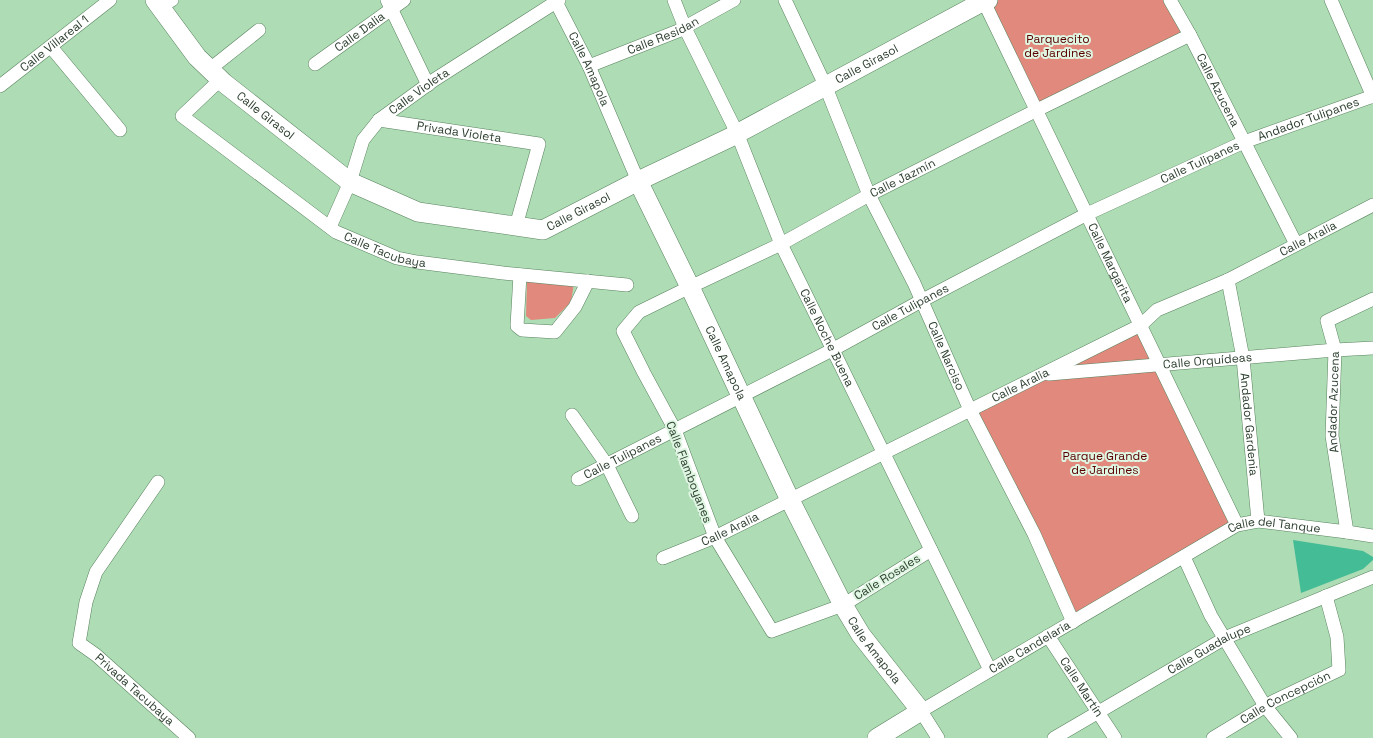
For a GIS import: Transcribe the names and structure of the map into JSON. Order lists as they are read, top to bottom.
{
  "streets": {
    "street": [
      "Calle Dalia",
      "Calle Residan",
      "Calle Villareal 1",
      "Calle Girasol",
      "Calle Amapola",
      "Calle Azucena",
      "Calle Violeta",
      "Andador Tulipanes",
      "Privada Violeta",
      "Calle Tulipanes",
      "Calle Jazmín",
      "Calle Aralia",
      "Calle Tacubaya",
      "Calle Margarita",
      "Calle Noche Buena",
      "Calle Narciso",
      "Calle Orquídeas",
      "Andador Azucena",
      "Andador Gardenia",
      "Calle Flamboyanes",
      "Calle del Tanque",
      "Calle Rosales",
      "Calle Candelaria",
      "Calle Guadalupe",
      "Calle Martín",
      "Privada Tacubaya",
      "Calle Concepción"
    ]
  },
  "crossings": [
    ["Calle Residan", "Calle Amapola"],
    ["Calle Residan", "Calle Noche Buena"],
    ["Calle Girasol", "Calle Amapola"],
    ["Calle Girasol", "Calle Violeta"],
    ["Calle Girasol", "Privada Violeta"],
    ["Calle Girasol", "Calle Tacubaya"],
    ["Calle Girasol", "Calle Margarita"],
    ["Calle Girasol", "Calle Noche Buena"],
    ["Calle Girasol", "Calle Narciso"],
    ["Calle Amapola", "Calle Violeta"],
    ["Calle Amapola", "Calle Tulipanes"],
    ["Calle Amapola", "Calle Jazmín"],
    ["Calle Amapola", "Calle Aralia"],
    ["Calle Amapola", "Calle Rosales"],
    ["Calle Amapola", "Calle Candelaria"],
    ["Calle Azucena", "Andador Tulipanes"],
    ["Calle Azucena", "Calle Tulipanes"],
    ["Calle Azucena", "Calle Jazmín"],
    ["Calle Azucena", "Calle Aralia"],
    ["Calle Violeta", "Privada Violeta"],
    ["Calle Violeta", "Calle Tacubaya"],
    ["Andador Tulipanes", "Calle Tulipanes"],
    ["Calle Tulipanes", "Calle Margarita"],
    ["Calle Tulipanes", "Calle Noche Buena"],
    ["Calle Tulipanes", "Calle Narciso"],
    ["Calle Tulipanes", "Calle Flamboyanes"],
    ["Calle Jazmín", "Calle Margarita"],
    ["Calle Jazmín", "Calle Noche Buena"],
    ["Calle Jazmín", "Calle Narciso"],
    ["Calle Jazmín", "Calle Flamboyanes"],
    ["Calle Aralia", "Calle Margarita"],
    ["Calle Aralia", "Calle Noche Buena"],
    ["Calle Aralia", "Calle Narciso"],
    ["Calle Aralia", "Calle Orquídeas"],
    ["Calle Aralia", "Andador Gardenia"],
    ["Calle Aralia", "Calle Flamboyanes"],
    ["Calle Margarita", "Calle Orquídeas"],
    ["Calle Margarita", "Calle del Tanque"],
    ["Calle Noche Buena", "Calle Rosales"],
    ["Calle Noche Buena", "Calle Candelaria"],
    ["Calle Narciso", "Calle Candelaria"],
    ["Calle Orquídeas", "Andador Azucena"],
    ["Calle Orquídeas", "Andador Gardenia"],
    ["Andador Azucena", "Calle del Tanque"],
    ["Andador Gardenia", "Calle del Tanque"],
    ["Calle Flamboyanes", "Calle Rosales"],
    ["Calle del Tanque", "Calle Candelaria"],
    ["Calle Candelaria", "Calle Martín"],
    ["Calle Guadalupe", "Calle Martín"],
    ["Calle Guadalupe", "Calle Concepción"]
  ],
  "parks": ["Parquecito de Jardines", "Parque Grande de Jardines"]
}
